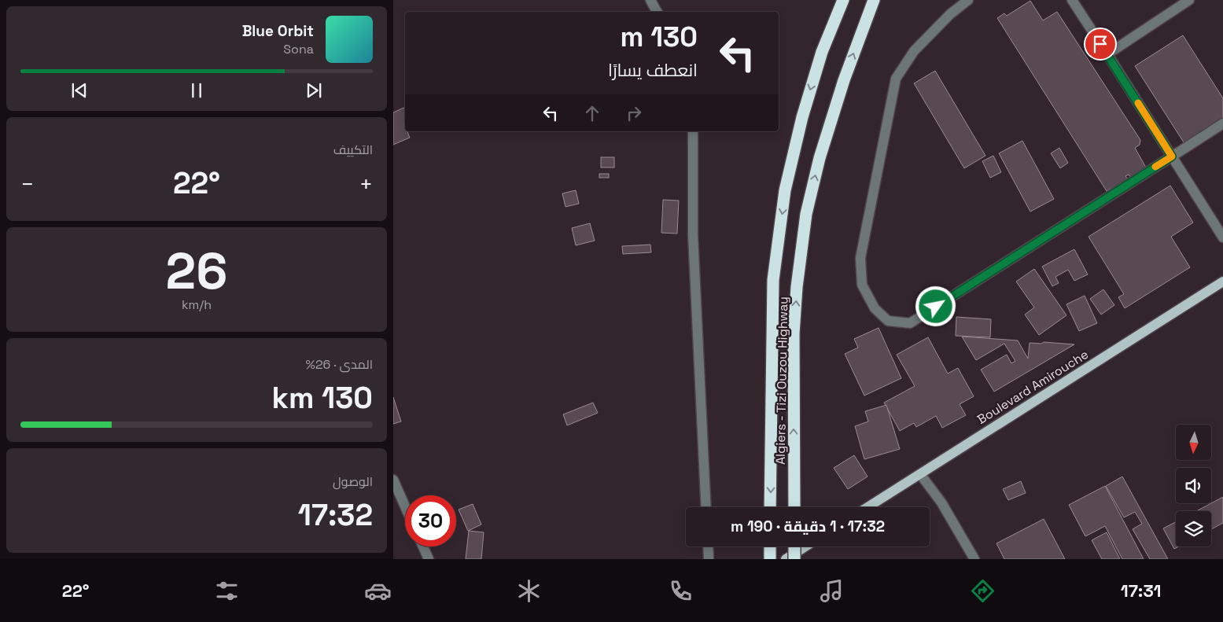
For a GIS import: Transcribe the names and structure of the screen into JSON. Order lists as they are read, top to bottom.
{
  "streets": {
    "highway": ["Algiers - Tizi Ouzou Highway"],
    "main road": ["Boulevard Amirouche"]
  },
  "north": "bottom",
  "page": {
    "turn": ["130 m", "انعطف يسارًا"],
    "song": ["Blue Orbit", "Sona"],
    "tile": [
      "التكييف",
      ["26", "km/h"],
      ["المدى · 26%", "130 km"],
      ["الوصول", "17:32"]
    ],
    "heat": ["−", "22°", "+"],
    "limit": "30",
    "trip": "17:32 · 1 دقيقة · 190 m",
    "tabs": ["17:31", "22°"]
  }
}
